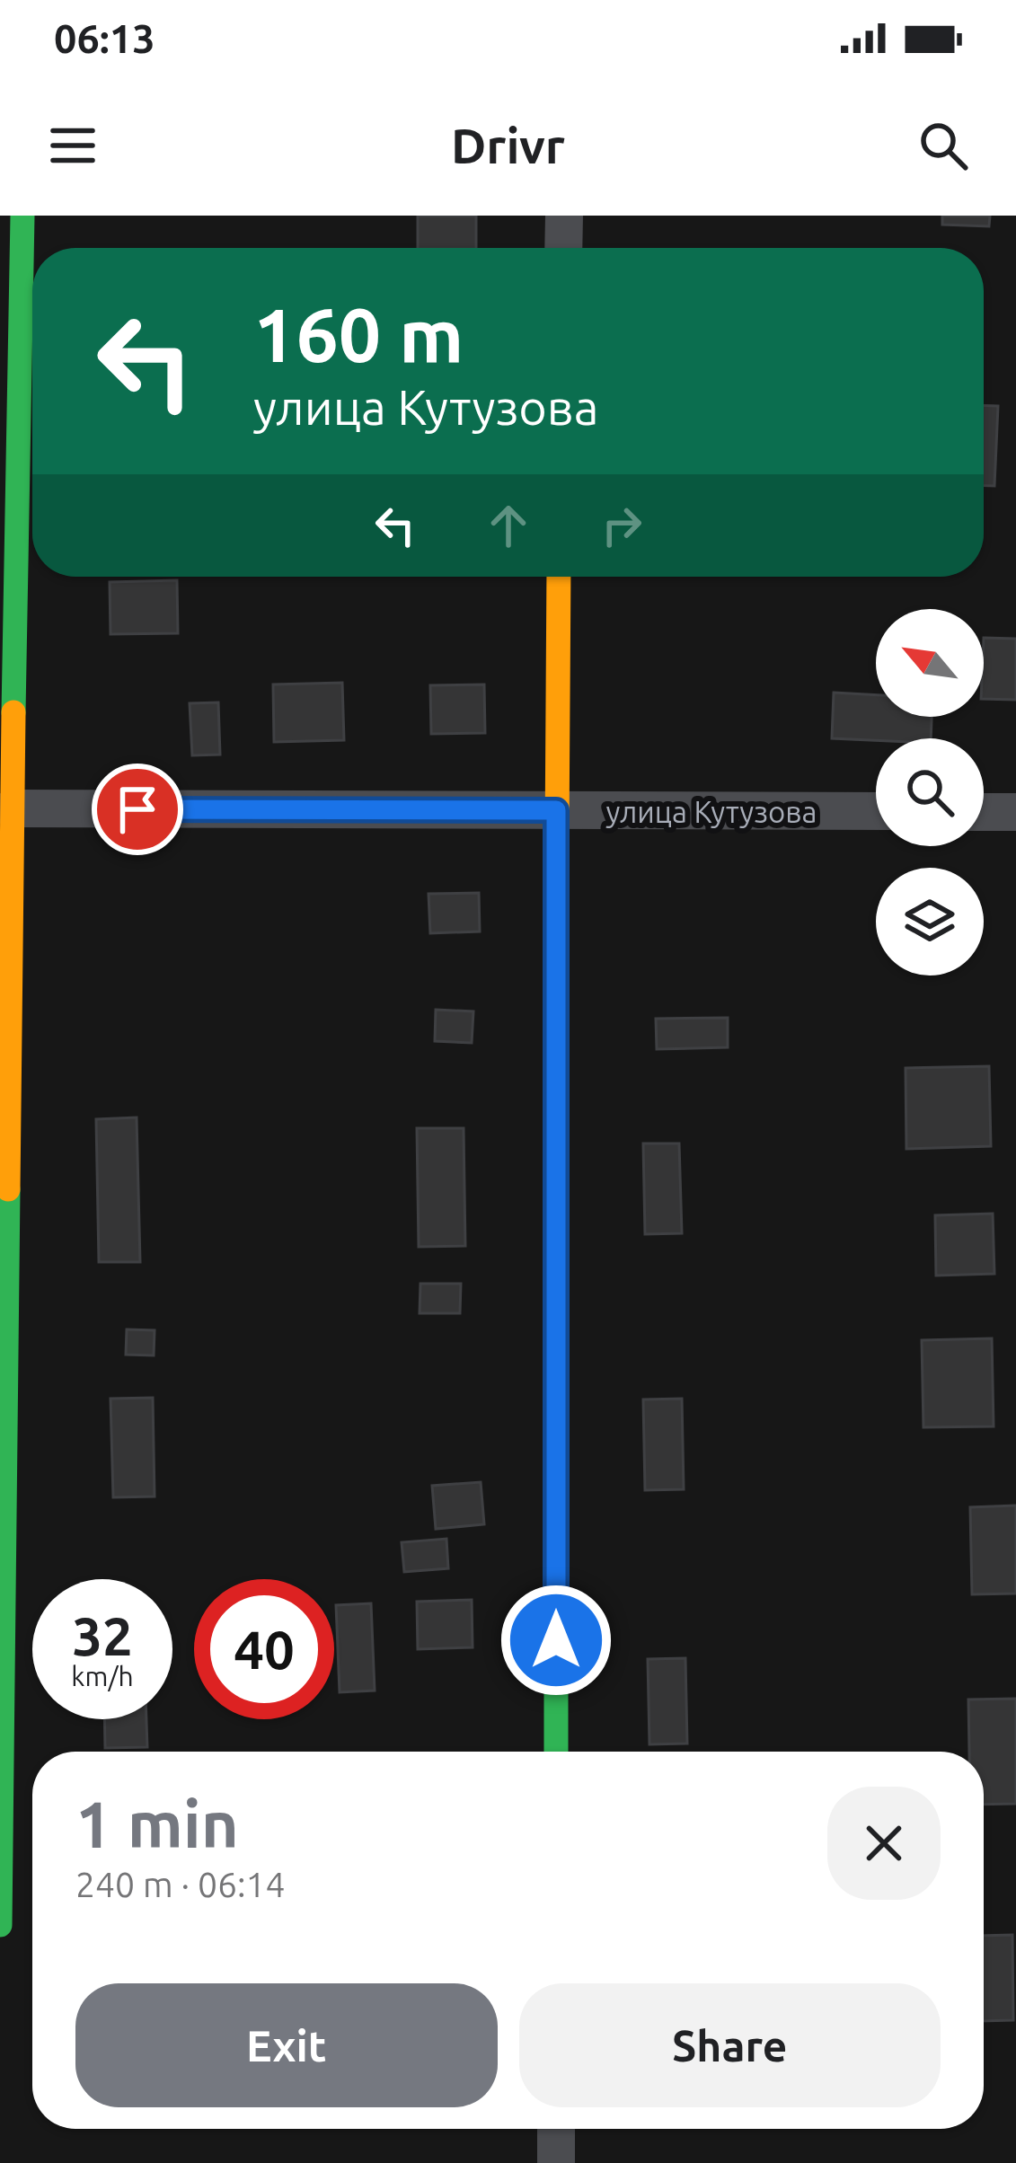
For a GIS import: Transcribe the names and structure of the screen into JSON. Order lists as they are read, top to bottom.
{
  "streets": {
    "street": ["улица Кутузова"]
  },
  "north": "top left",
  "page": {
    "status": "06:13",
    "header": "Drivr",
    "turn": ["160 m", "улица Кутузова"],
    "speed": "32 km/h",
    "limit": "40",
    "heading": ["1 min", "240 m · 06:14"],
    "buttons": ["Exit", "Share"]
  }
}
